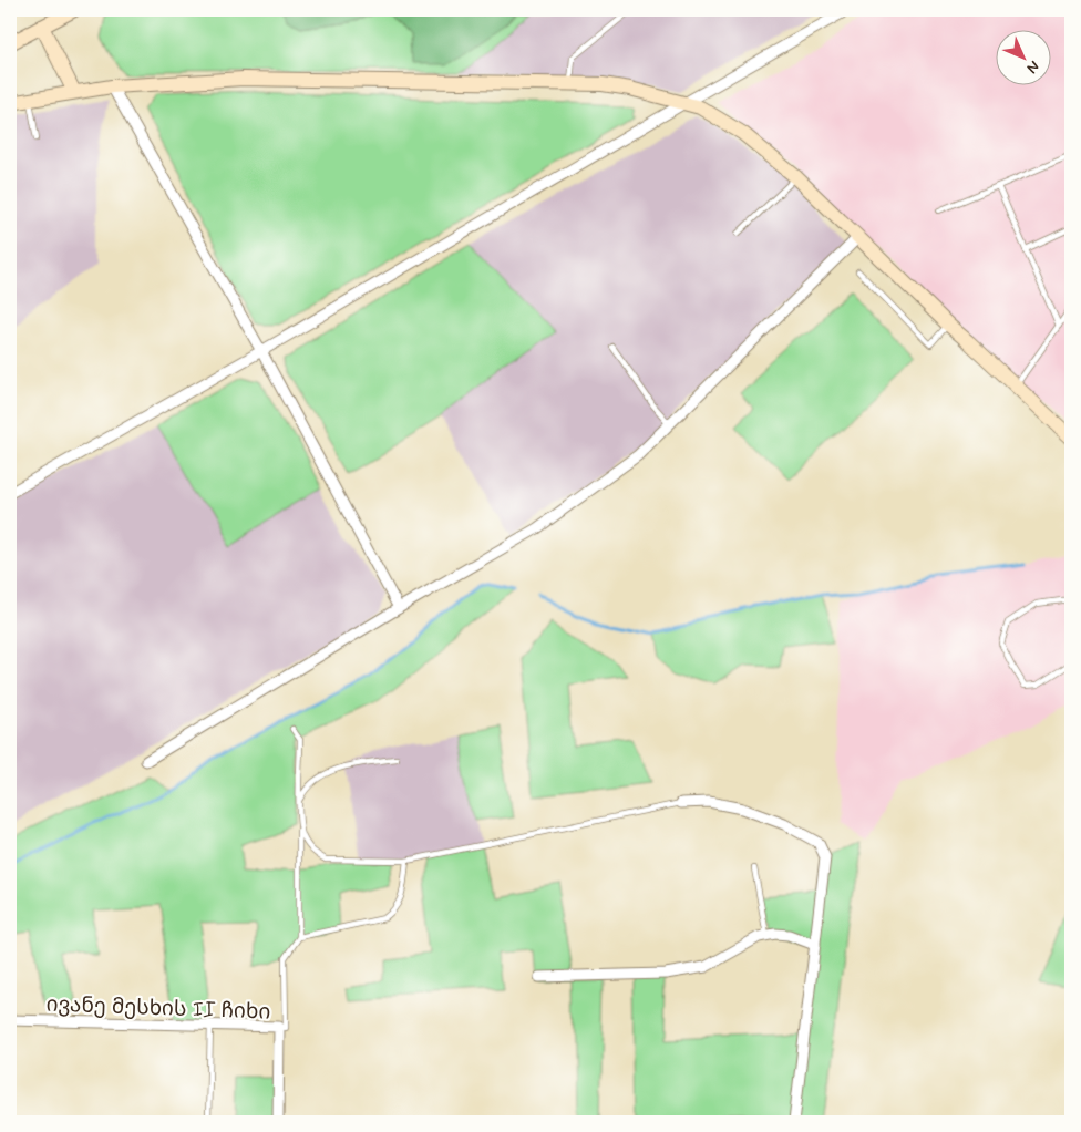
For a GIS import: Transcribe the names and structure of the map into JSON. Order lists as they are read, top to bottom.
{
  "streets": {
    "street": ["ივანე მესხის II ჩიხი"]
  },
  "north": "bottom right"
}
